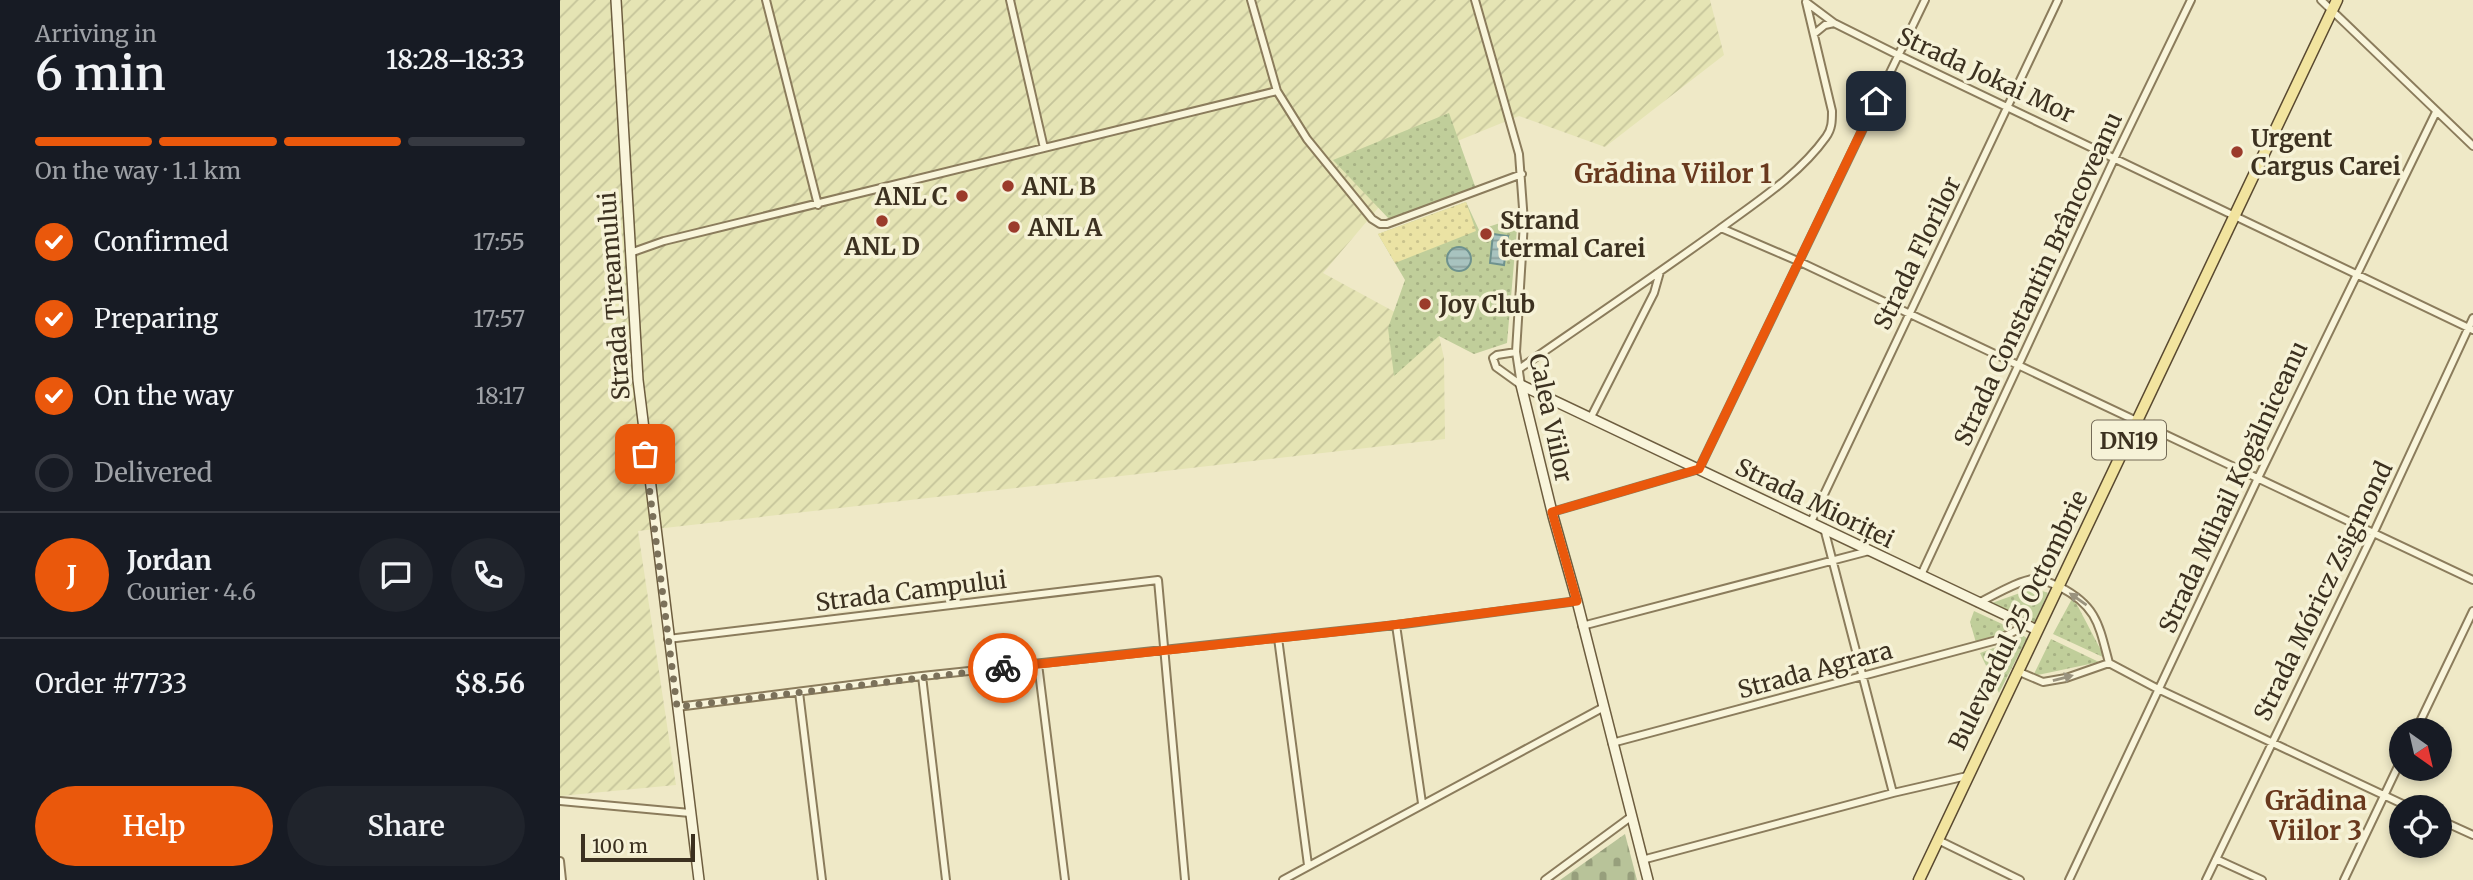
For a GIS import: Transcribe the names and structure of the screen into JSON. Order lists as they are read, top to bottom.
{
  "streets": {
    "main road": ["DN19", "Bulevardul 25 Octombrie"],
    "street": [
      "Strada Jokai Mor",
      "Strada Florilor",
      "Strada Constantin Brâncoveanu",
      "Strada Tireamului",
      "Calea Viilor",
      "Strada Mihail Kogălniceanu",
      "Strada Mioriței",
      "Strada Campului",
      "Strada Móricz Zsigmond",
      "Strada Agrara"
    ]
  },
  "crossings": [
    ["Strada Jokai Mor", "Strada Florilor"],
    ["Strada Jokai Mor", "Strada Constantin Brâncoveanu"],
    ["Strada Jokai Mor", "Strada Mihail Kogălniceanu"],
    ["Strada Jokai Mor", "Strada Móricz Zsigmond"],
    ["Strada Jokai Mor", "Bulevardul 25 Octombrie"],
    ["Strada Florilor", "Strada Mioriței"],
    ["Strada Constantin Brâncoveanu", "Strada Mioriței"],
    ["Strada Tireamului", "Strada Campului"],
    ["Calea Viilor", "Strada Mioriței"],
    ["Calea Viilor", "Strada Agrara"],
    ["Strada Mioriței", "Bulevardul 25 Octombrie"],
    ["Strada Mioriței", "Strada Agrara"]
  ],
  "districts": ["Grădina Viilor 1", "Grădina Viilor 3"],
  "places": [
    "Urgent Cargus Carei",
    "ANL B",
    "ANL C",
    "ANL D",
    "ANL A",
    "Strand termal Carei",
    "Joy Club"
  ],
  "scale_bar": "100 m",
  "north": "bottom right",
  "page": {
    "heading": ["6 min", "Arriving in", "18:28–18:33"],
    "panel": [
      "Jordan",
      "Courier · 4.6",
      "Order #7733",
      "$8.56"
    ],
    "bar": "On the way · 1.1 km",
    "list": [
      ["Confirmed", "17:55"],
      ["Preparing", "17:57"],
      ["On the way", "18:17"],
      "Delivered"
    ],
    "round": "J",
    "buttons": ["Help", "Share"],
    "scale": "100 m"
  }
}
